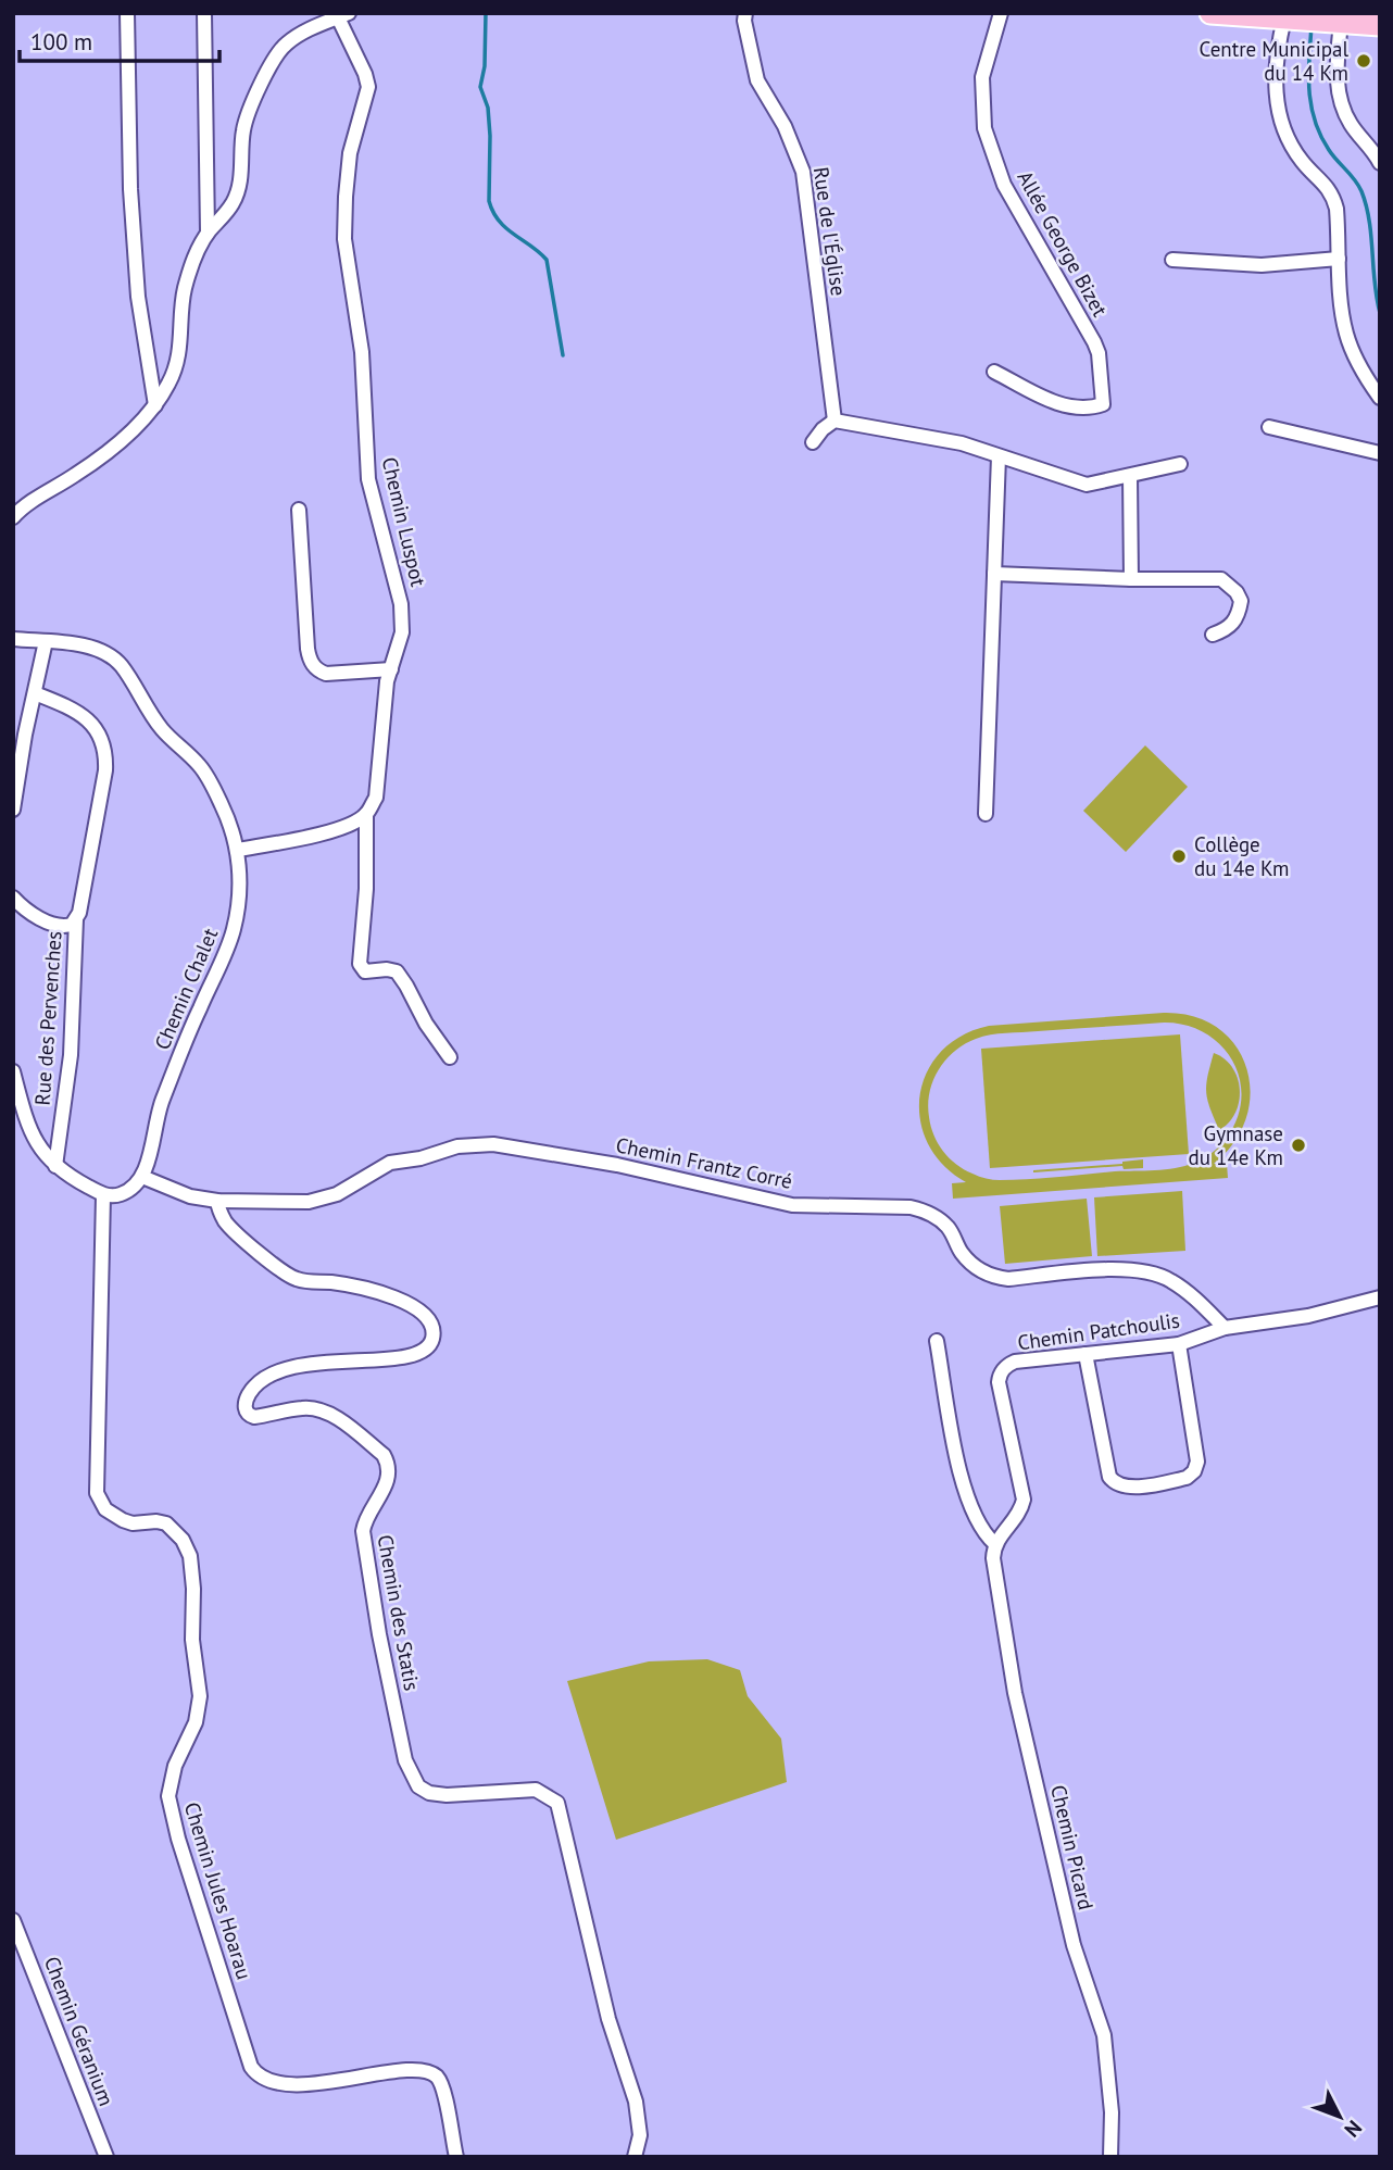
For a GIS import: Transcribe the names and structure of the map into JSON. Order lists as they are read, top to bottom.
{
  "streets": {
    "street": [
      "Rue de l'Église",
      "Allée George Bizet",
      "Chemin Luspot",
      "Chemin Chalet",
      "Rue des Pervenches",
      "Chemin Frantz Corré",
      "Chemin Patchoulis",
      "Chemin des Statis",
      "Chemin Picard",
      "Chemin Jules Hoarau",
      "Chemin Géranium"
    ]
  },
  "crossings": [
    ["Chemin Chalet", "Chemin Frantz Corré"],
    ["Chemin Frantz Corré", "Chemin Patchoulis"],
    ["Chemin Frantz Corré", "Chemin des Statis"],
    ["Chemin Patchoulis", "Chemin Picard"]
  ],
  "places": ["Centre Municipal du 14 Km", "Collège du 14e Km", "Gymnase du 14e Km"],
  "scale_bar": "100 m",
  "north": "bottom right"
}
